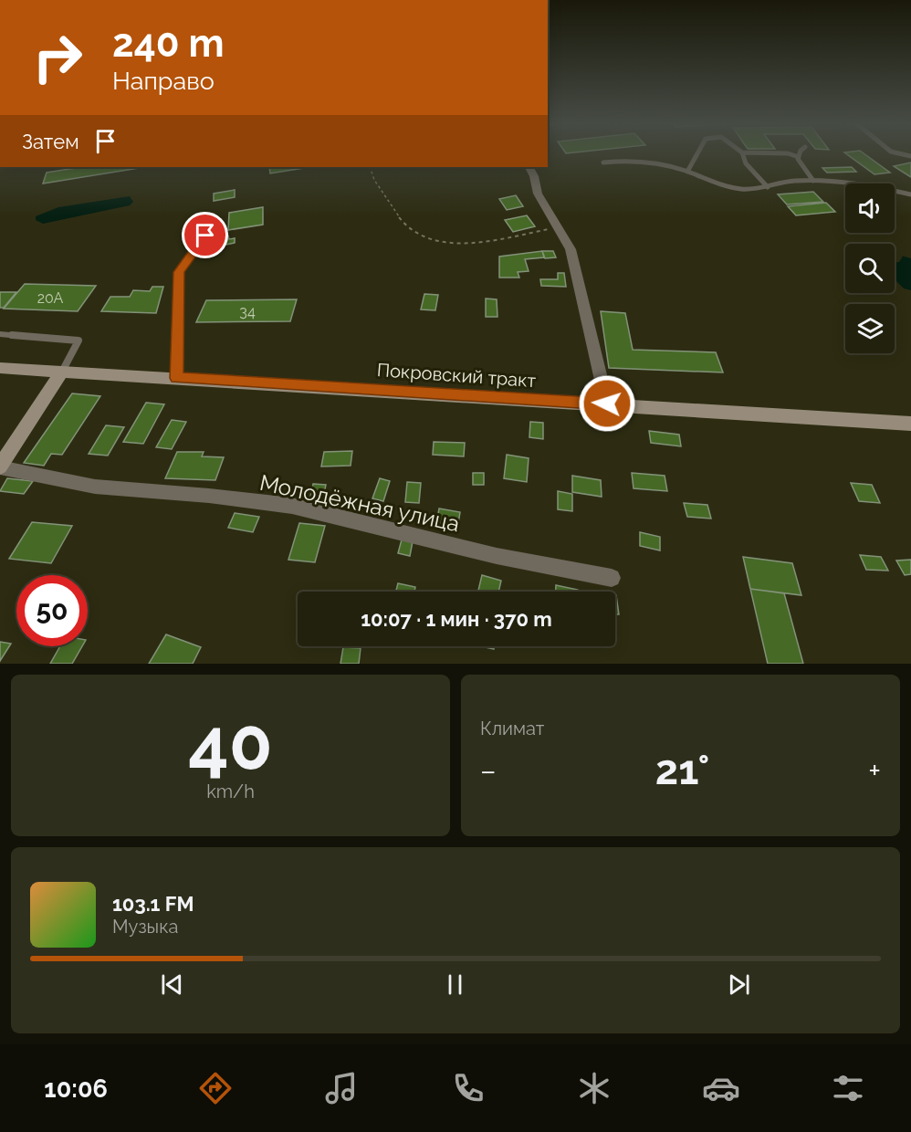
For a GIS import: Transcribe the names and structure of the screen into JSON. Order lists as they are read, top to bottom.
{
  "streets": {
    "main road": ["Покровский тракт"],
    "street": ["Молодёжная улица"]
  },
  "house_numbers": ["20А", "34"],
  "page": {
    "turn": ["240 m", "Направо"],
    "then": "Затем",
    "limit": "50",
    "trip": "10:07 · 1 мин · 370 m",
    "tile": [
      ["40", "km/h"],
      "Климат"
    ],
    "heat": ["−", "21°", "+"],
    "song": ["103.1 FM", "Музыка"],
    "tabs": "10:06"
  }
}
